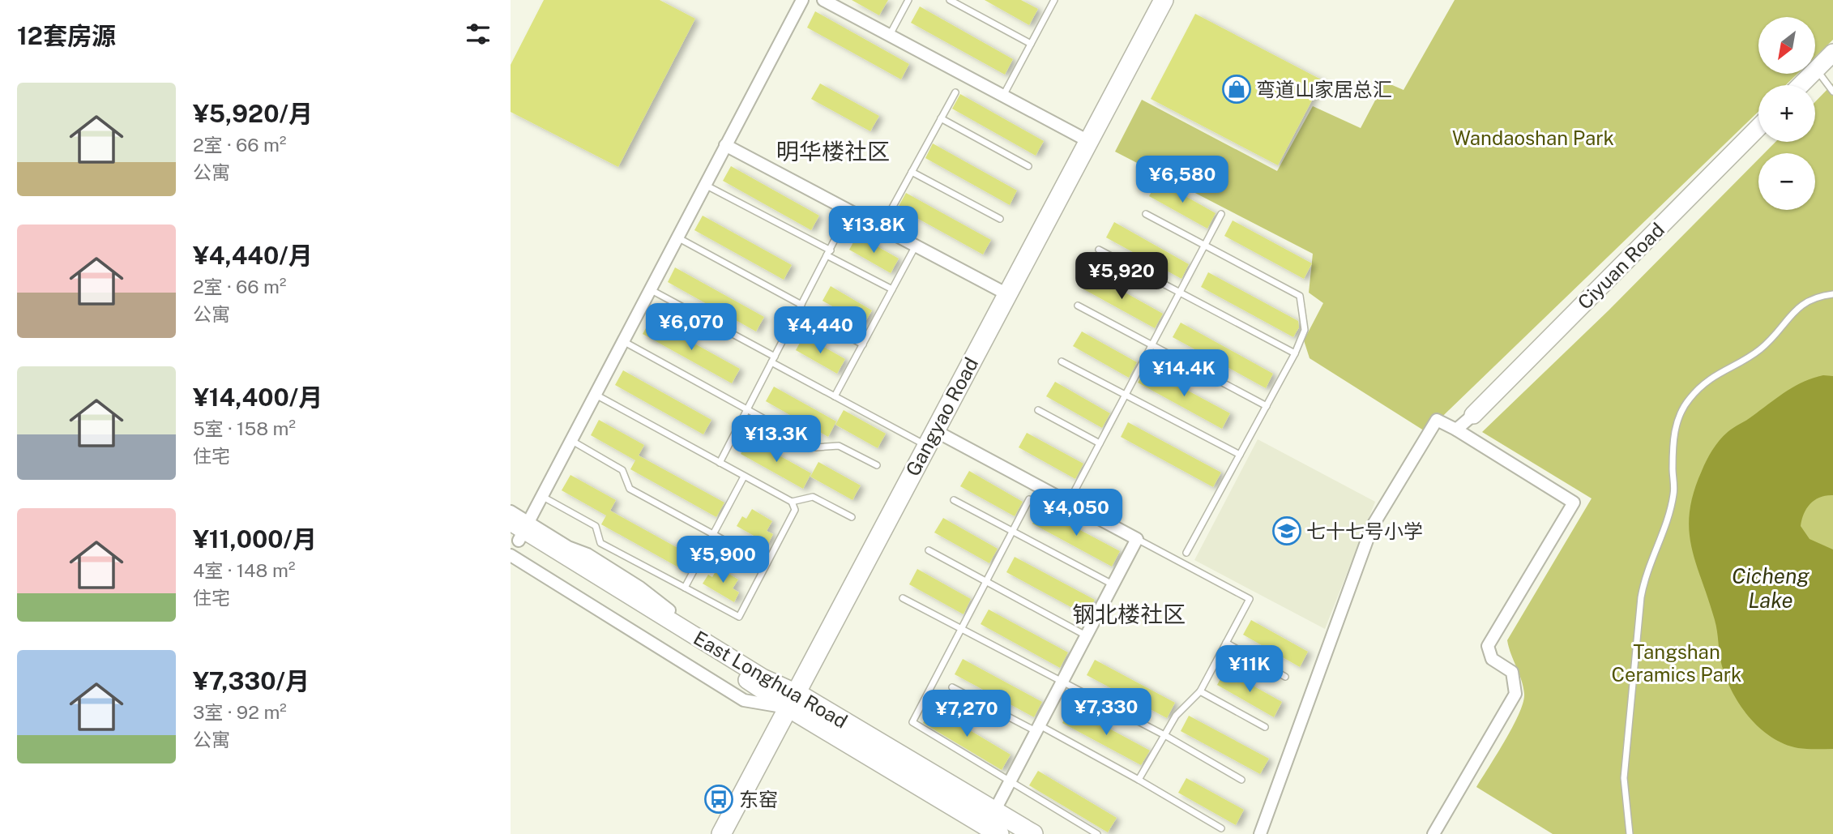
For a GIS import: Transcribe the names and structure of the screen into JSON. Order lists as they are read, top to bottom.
{
  "streets": {
    "main road": ["Gangyao Road", "East Longhua Road"],
    "street": ["Ciyuan Road"]
  },
  "crossings": [
    ["Gangyao Road", "East Longhua Road"]
  ],
  "districts": ["明华楼社区", "钢北楼社区"],
  "water": ["Cicheng Lake"],
  "parks": ["Wandaoshan Park", "Tangshan Ceramics Park"],
  "places": {
    "shop": ["弯道山家居总汇"],
    "school or university": ["七十七号小学"],
    "bus stop": ["东窑"]
  },
  "north": "bottom left",
  "page": {
    "heading": "12套房源",
    "map_buttons": ["+", "−"],
    "list": [
      {
        "name": "¥5,920/月",
        "note": "2室 · 66 m² · 公寓"
      },
      {
        "name": "¥4,440/月",
        "note": "2室 · 66 m² · 公寓"
      },
      {
        "name": "¥14,400/月",
        "note": "5室 · 158 m² · 住宅"
      },
      {
        "name": "¥11,000/月",
        "note": "4室 · 148 m² · 住宅"
      },
      {
        "name": "¥7,330/月",
        "note": "3室 · 92 m² · 公寓"
      }
    ],
    "price": [
      "¥6,580",
      "¥13.8K",
      "¥5,920",
      "¥6,070",
      "¥4,440",
      "¥14.4K",
      "¥13.3K",
      "¥4,050",
      "¥5,900",
      "¥11K",
      "¥7,330",
      "¥7,270"
    ]
  }
}
